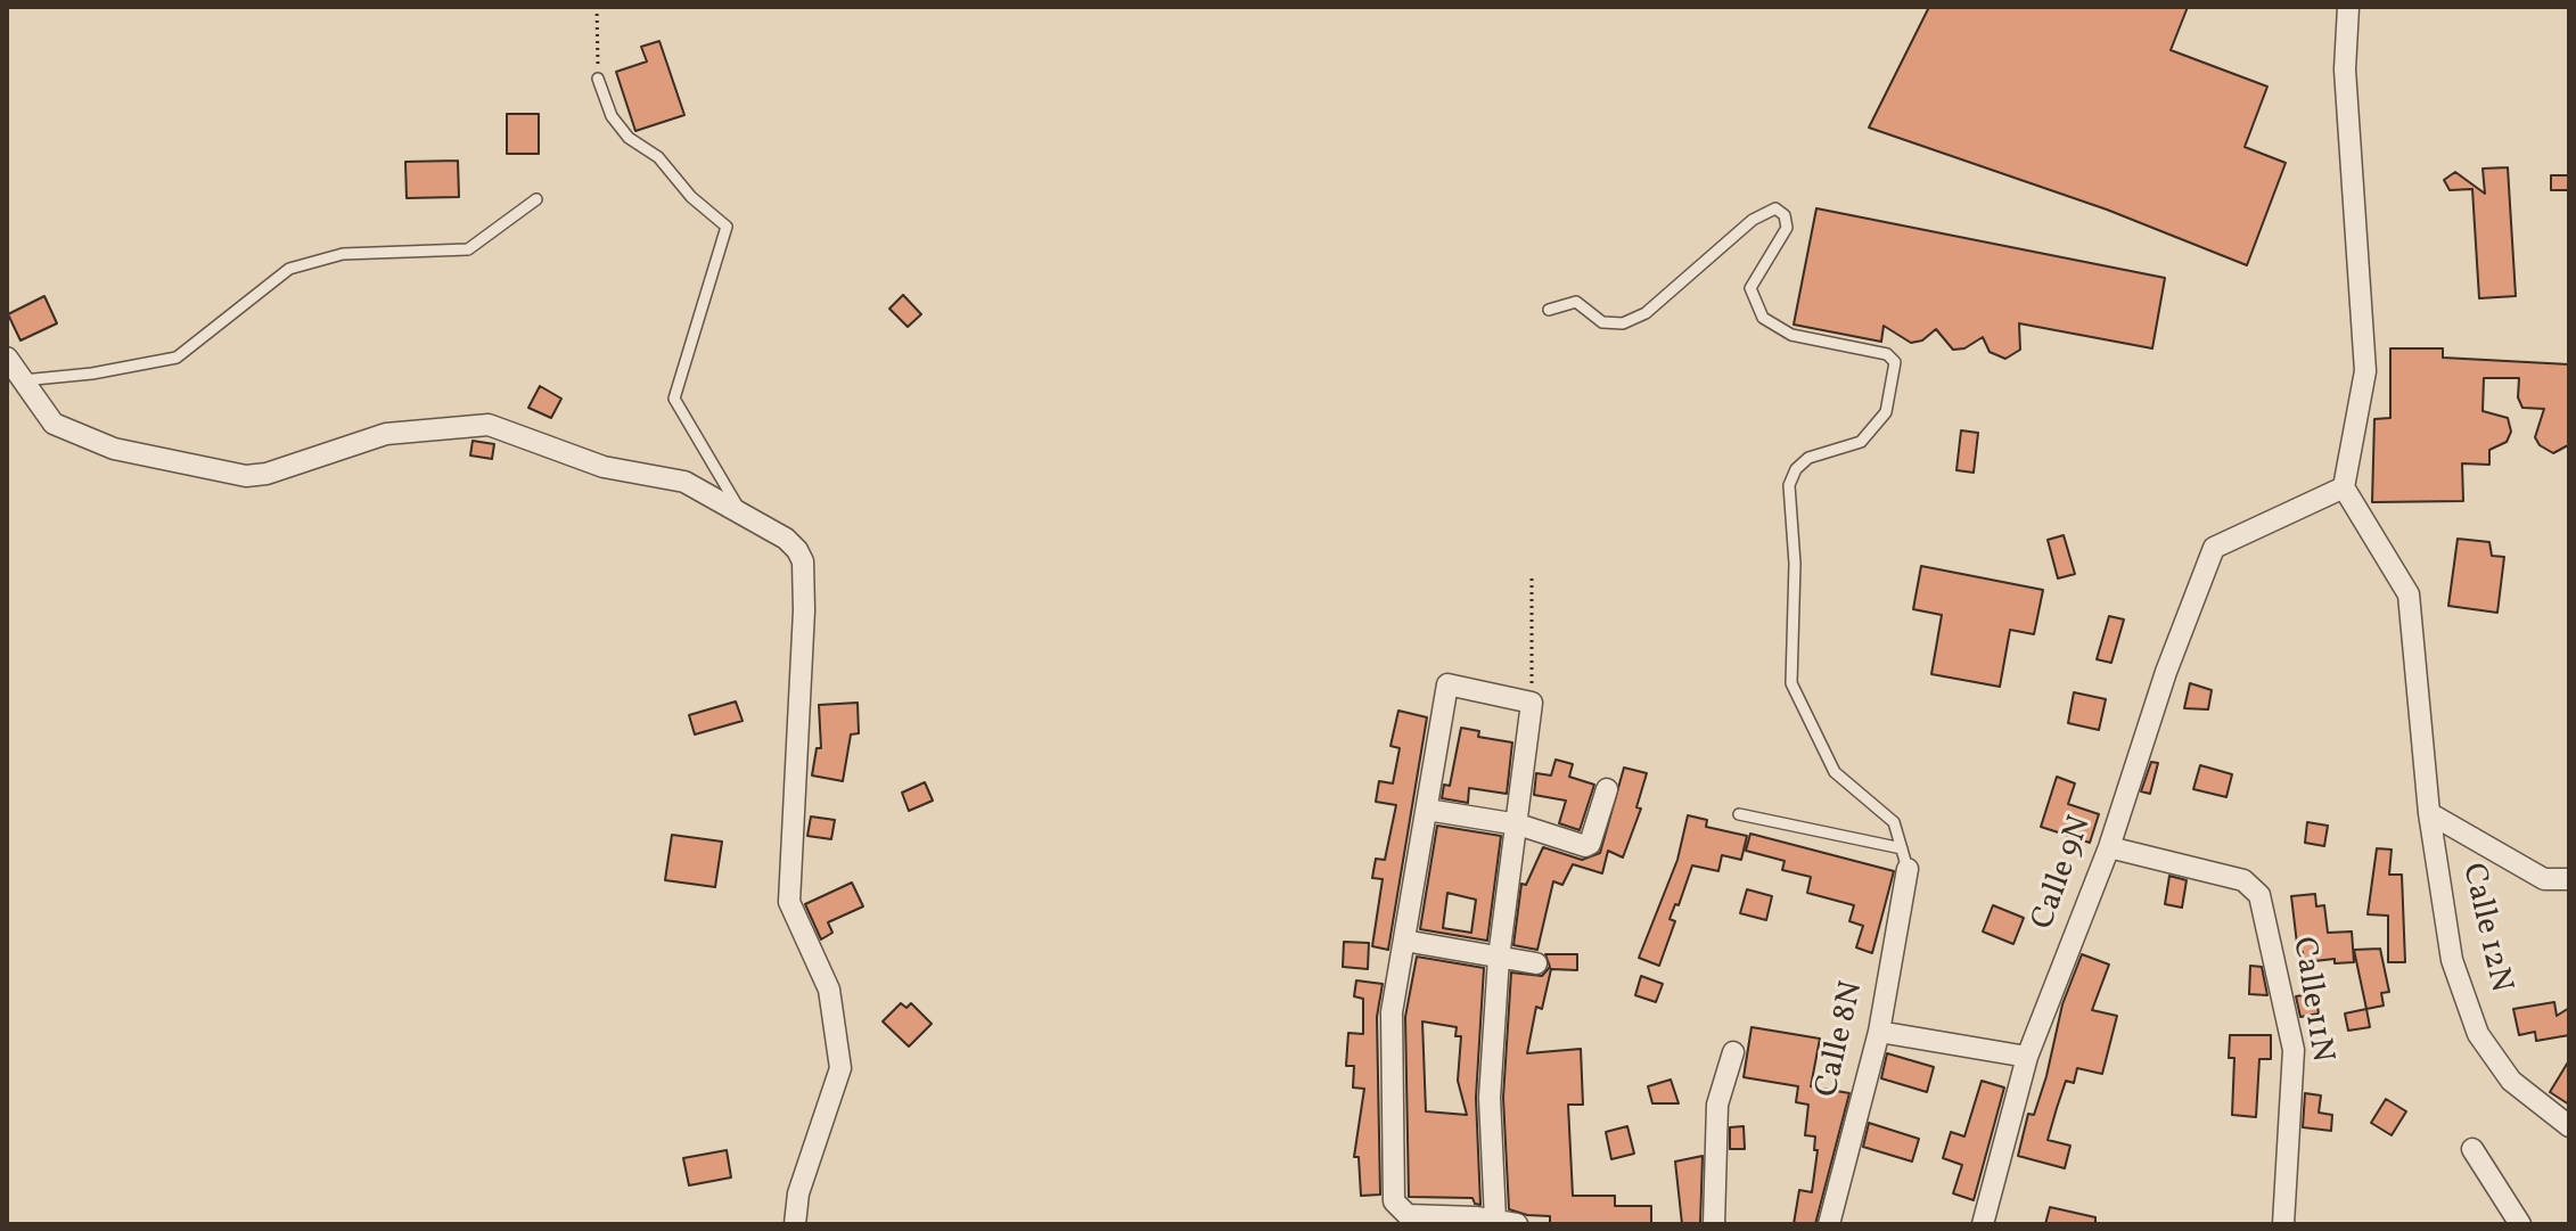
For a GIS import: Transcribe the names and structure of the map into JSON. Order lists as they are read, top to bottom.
{
  "streets": {
    "street": [
      "Calle 9N",
      "Calle 12N",
      "Calle 11N",
      "Calle 8N"
    ]
  },
  "crossings": [
    ["Calle 9N", "Calle 12N"],
    ["Calle 9N", "Calle 11N"]
  ]
}
